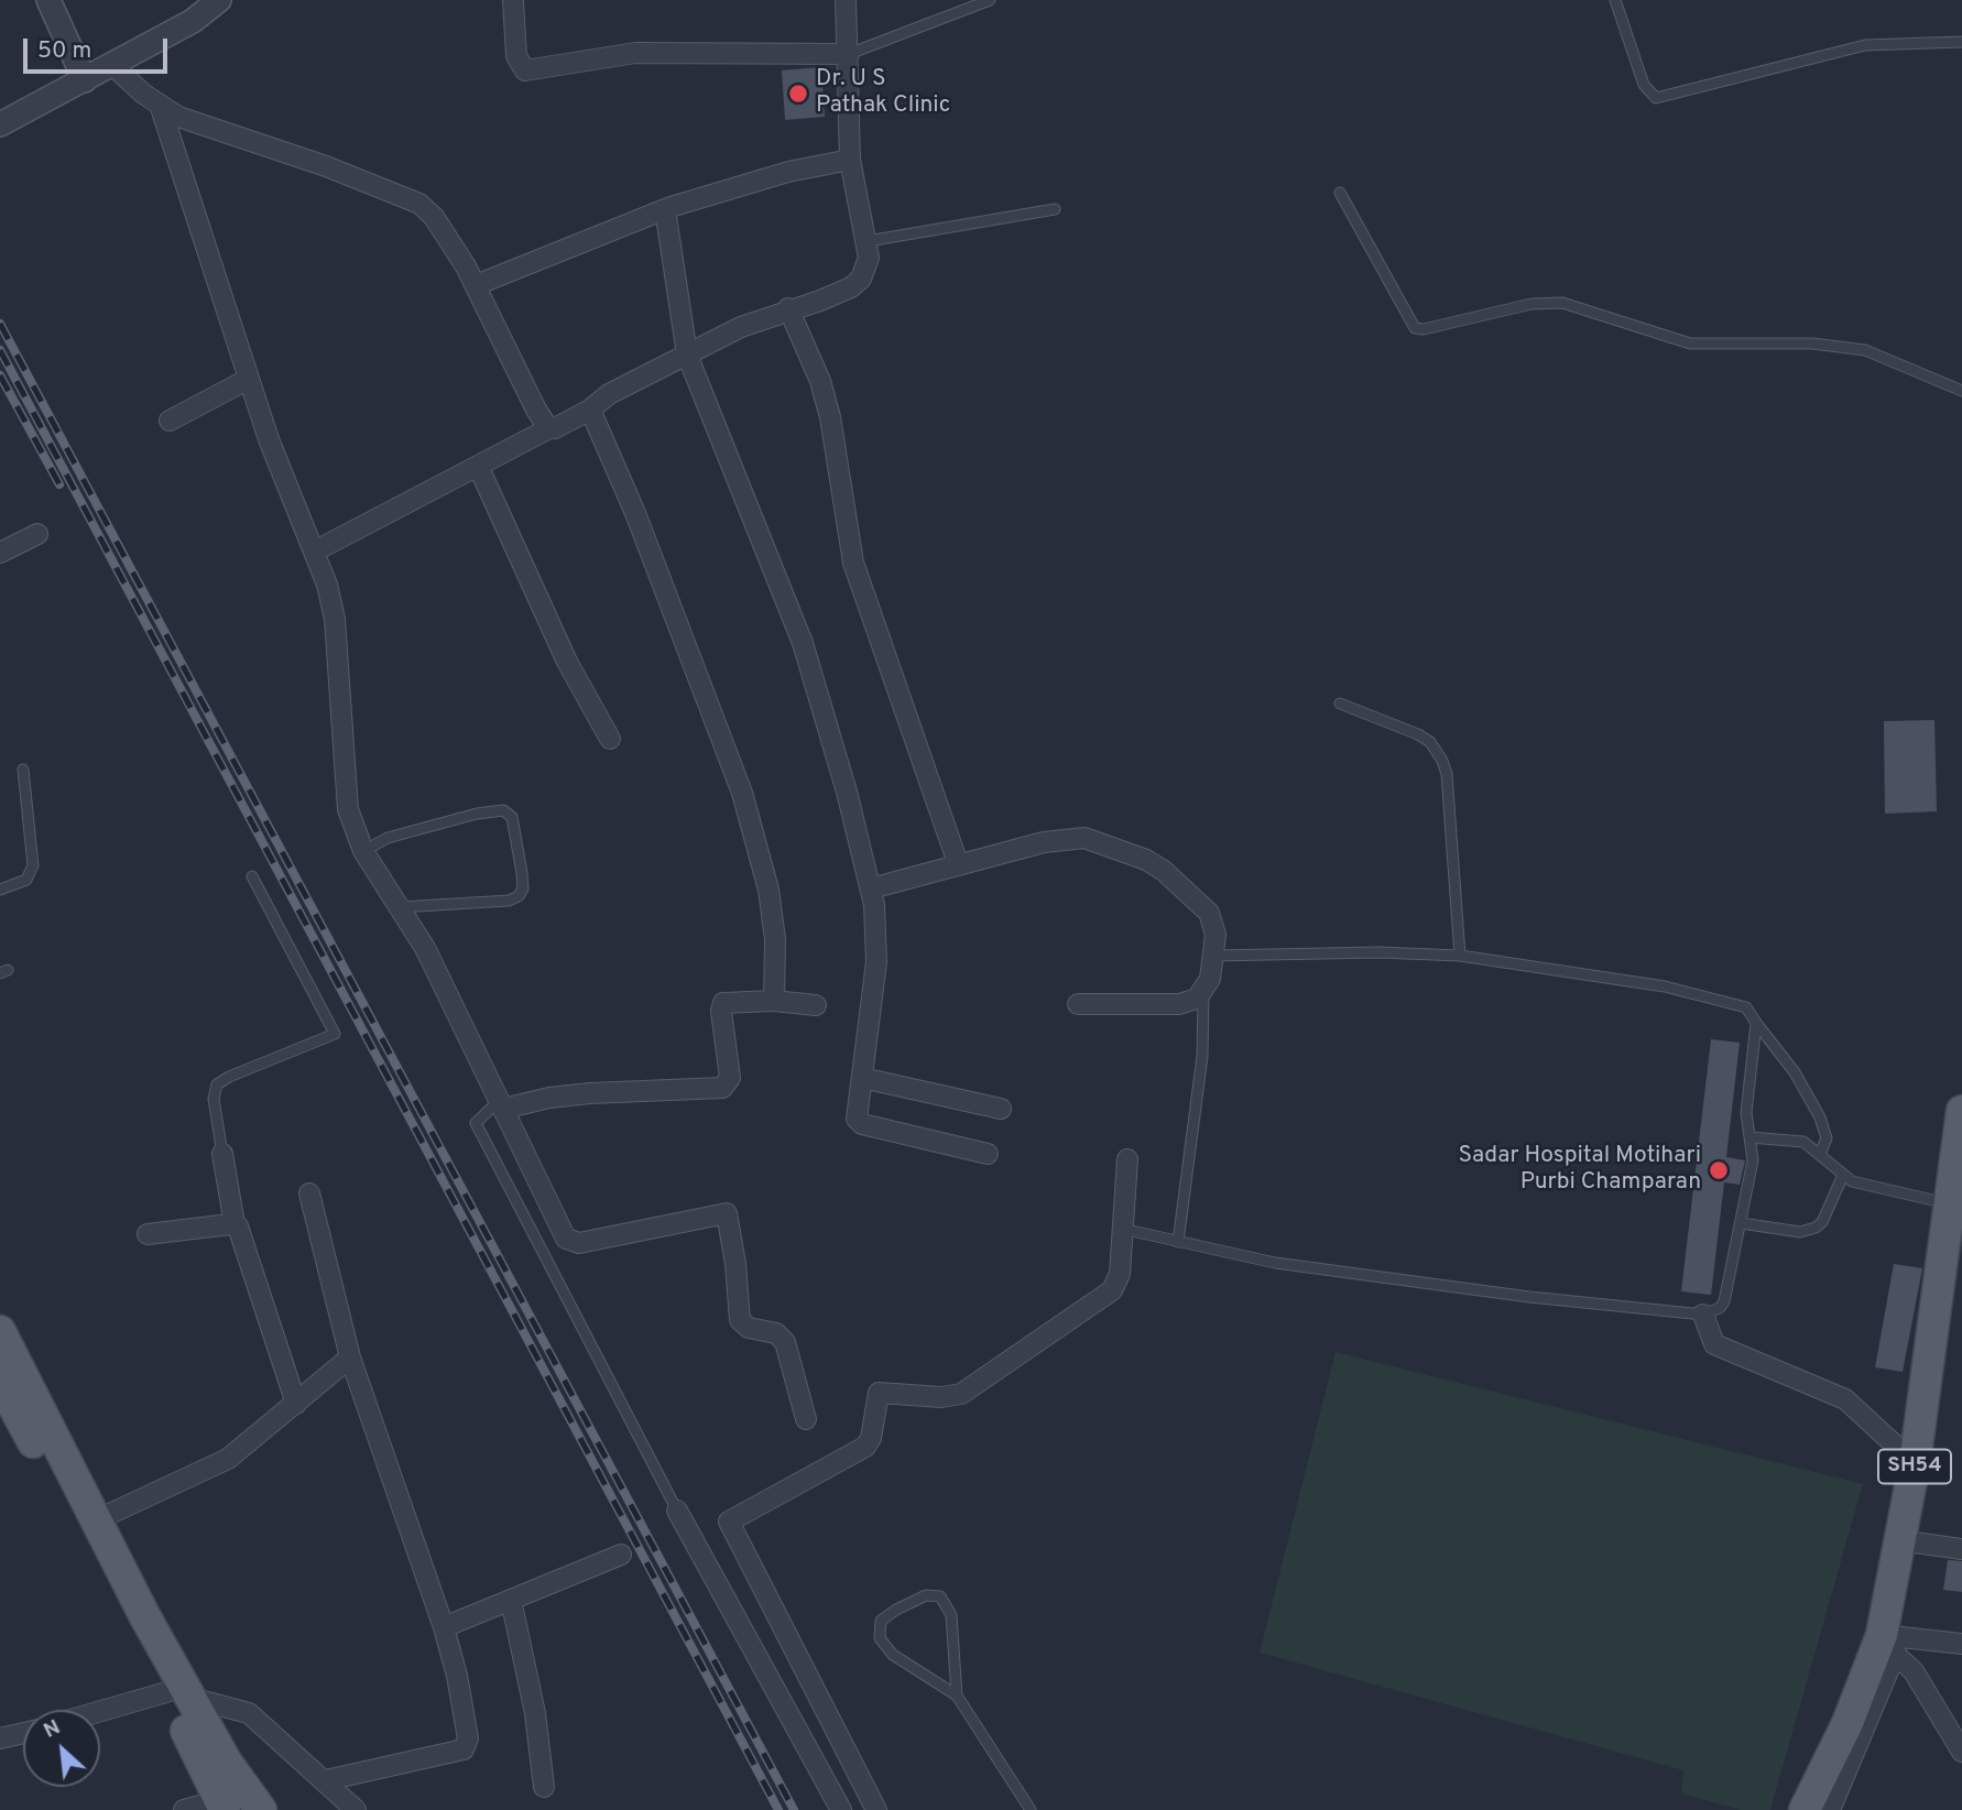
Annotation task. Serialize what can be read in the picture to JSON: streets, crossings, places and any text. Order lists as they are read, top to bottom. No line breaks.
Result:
{"streets":{"main road":["SH54"]},"places":["Dr. U S Pathak Clinic","Sadar Hospital Motihari Purbi Champaran"],"scale_bar":"50 m","north":"top left"}
